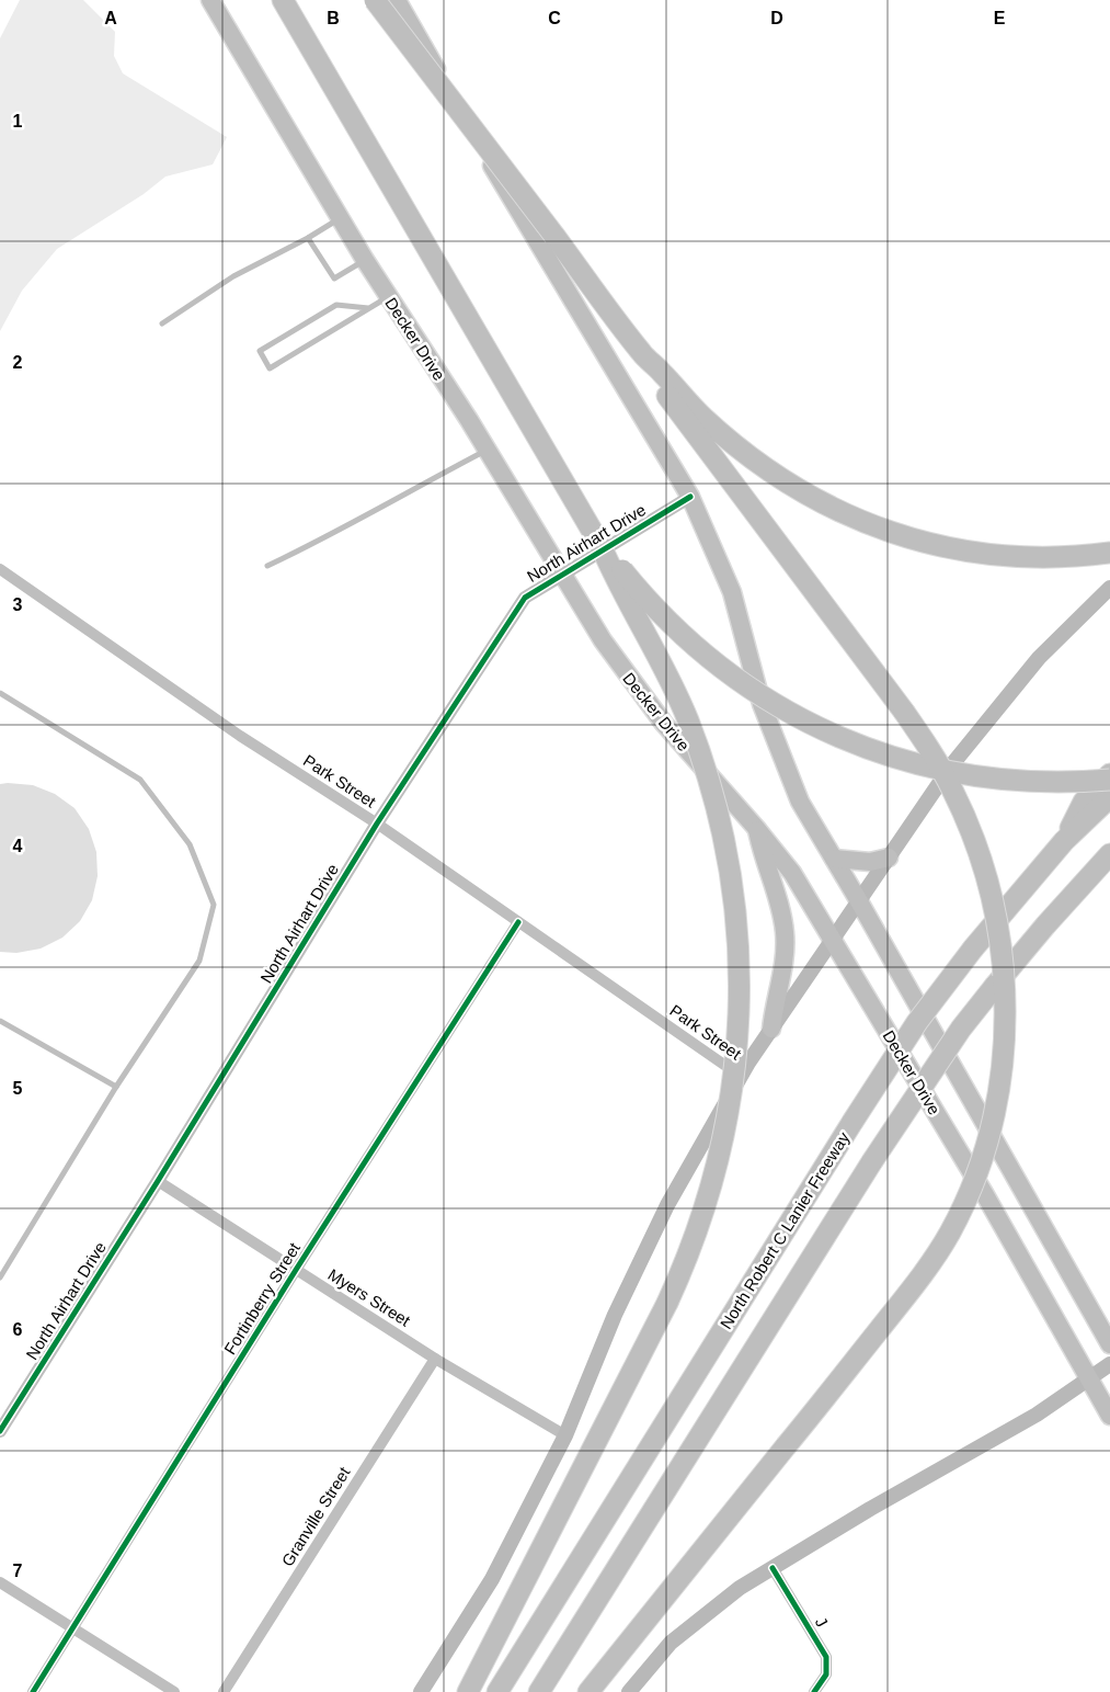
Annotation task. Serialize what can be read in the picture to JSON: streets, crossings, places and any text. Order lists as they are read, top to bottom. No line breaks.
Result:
{"streets":{"highway":["North Robert C Lanier Freeway"],"main road":["Decker Drive"],"street":["North Airhart Drive","Park Street","Myers Street","Fortinberry Street","Granville Street","J"]},"crossings":[["Decker Drive","North Airhart Drive"],["North Airhart Drive","Park Street"],["North Airhart Drive","Myers Street"],["Park Street","Fortinberry Street"],["Myers Street","Fortinberry Street"],["Myers Street","Granville Street"]],"grid":{"columns":["A","B","C","D","E"],"rows":["1","2","3","4","5","6","7"]}}
